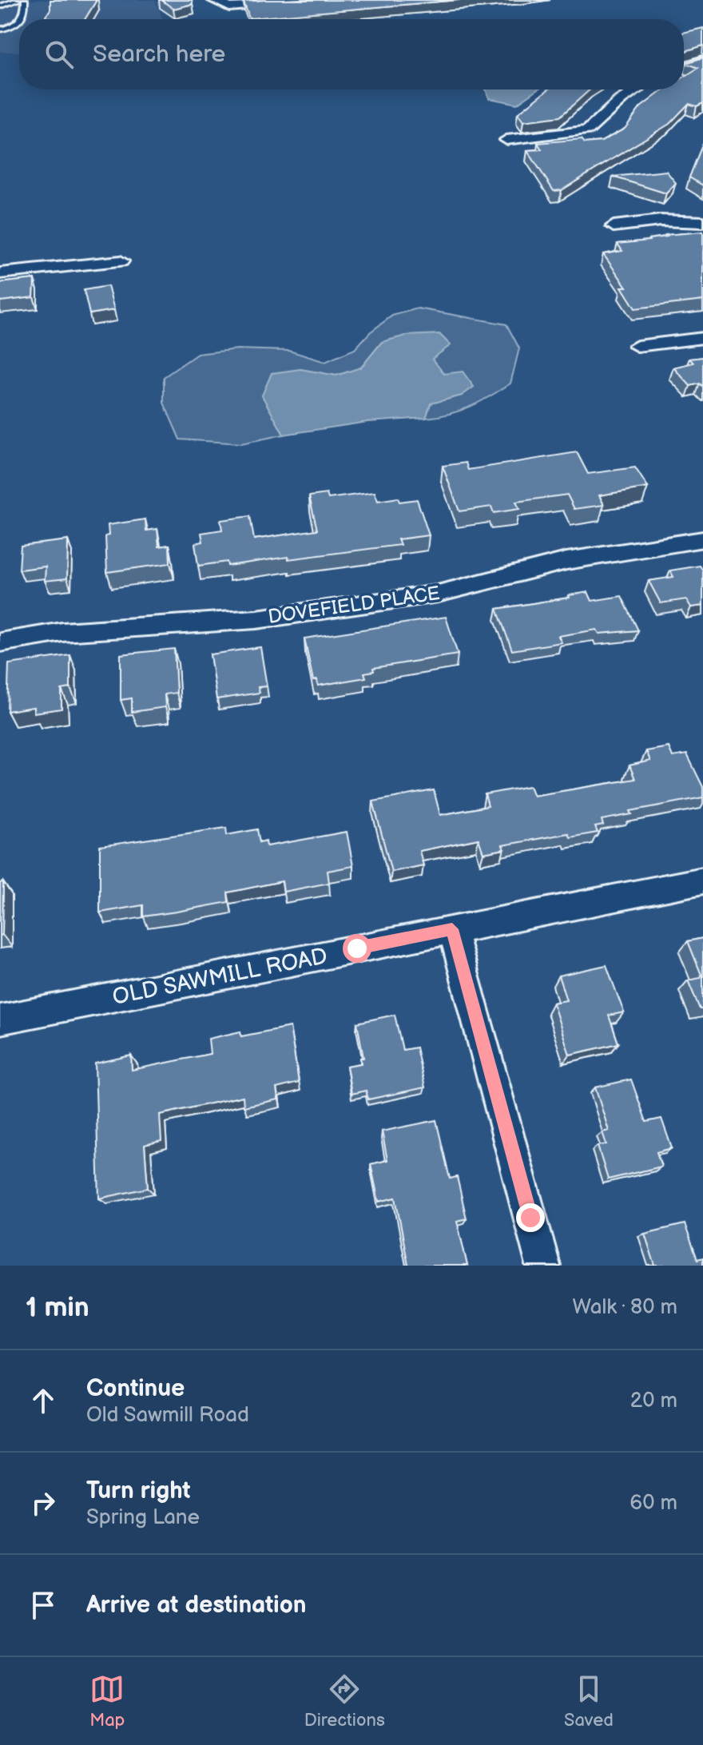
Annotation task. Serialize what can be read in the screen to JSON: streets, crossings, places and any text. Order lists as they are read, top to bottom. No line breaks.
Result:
{"streets":{"street":["DOVEFIELD PLACE","OLD SAWMILL ROAD"]},"page":{"search":"Search here","heading":["1 min","Walk · 80 m"],"list":[["Continue","Old Sawmill Road","20 m"],["Turn right","Spring Lane","60 m"],"Arrive at destination"],"nav":["Map","Directions","Saved"]}}
